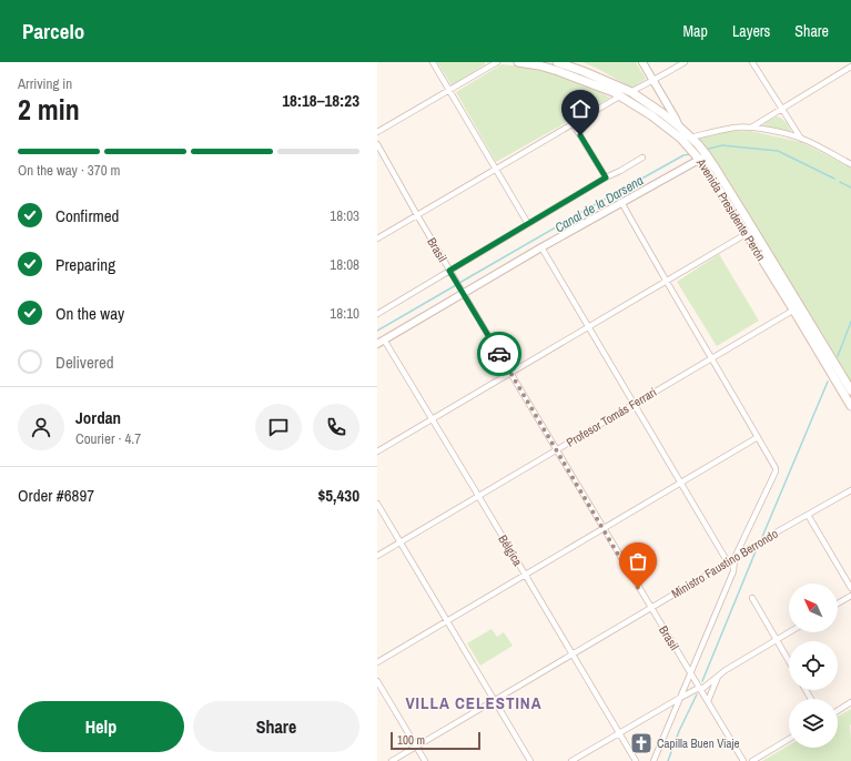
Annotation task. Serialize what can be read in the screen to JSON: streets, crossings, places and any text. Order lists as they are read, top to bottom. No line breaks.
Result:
{"streets":{"main road":["Avenida Presidente Perón"],"street":["Brasil","Profesor Tomás Ferrari","Bélgica","Ministro Faustino Berrondo"]},"crossings":[["Avenida Presidente Perón","Profesor Tomás Ferrari"],["Brasil","Profesor Tomás Ferrari"],["Brasil","Ministro Faustino Berrondo"],["Profesor Tomás Ferrari","Bélgica"],["Bélgica","Ministro Faustino Berrondo"]],"districts":["VILLA CELESTINA"],"water":["Canal de la Darsena"],"places":{"church":["Capilla Buen Viaje"]},"scale_bar":"100 m","north":"top left","page":{"header":"Parcelo","nav":["Map","Layers","Share"],"heading":["2 min","Arriving in","18:18–18:23"],"panel":["Jordan","Courier · 4.7","Order #6897","$5,430"],"bar":"On the way · 370 m","list":[["Confirmed","18:03"],["Preparing","18:08"],["On the way","18:10"],"Delivered"],"buttons":["Help","Share"],"scale":"100 m"}}
